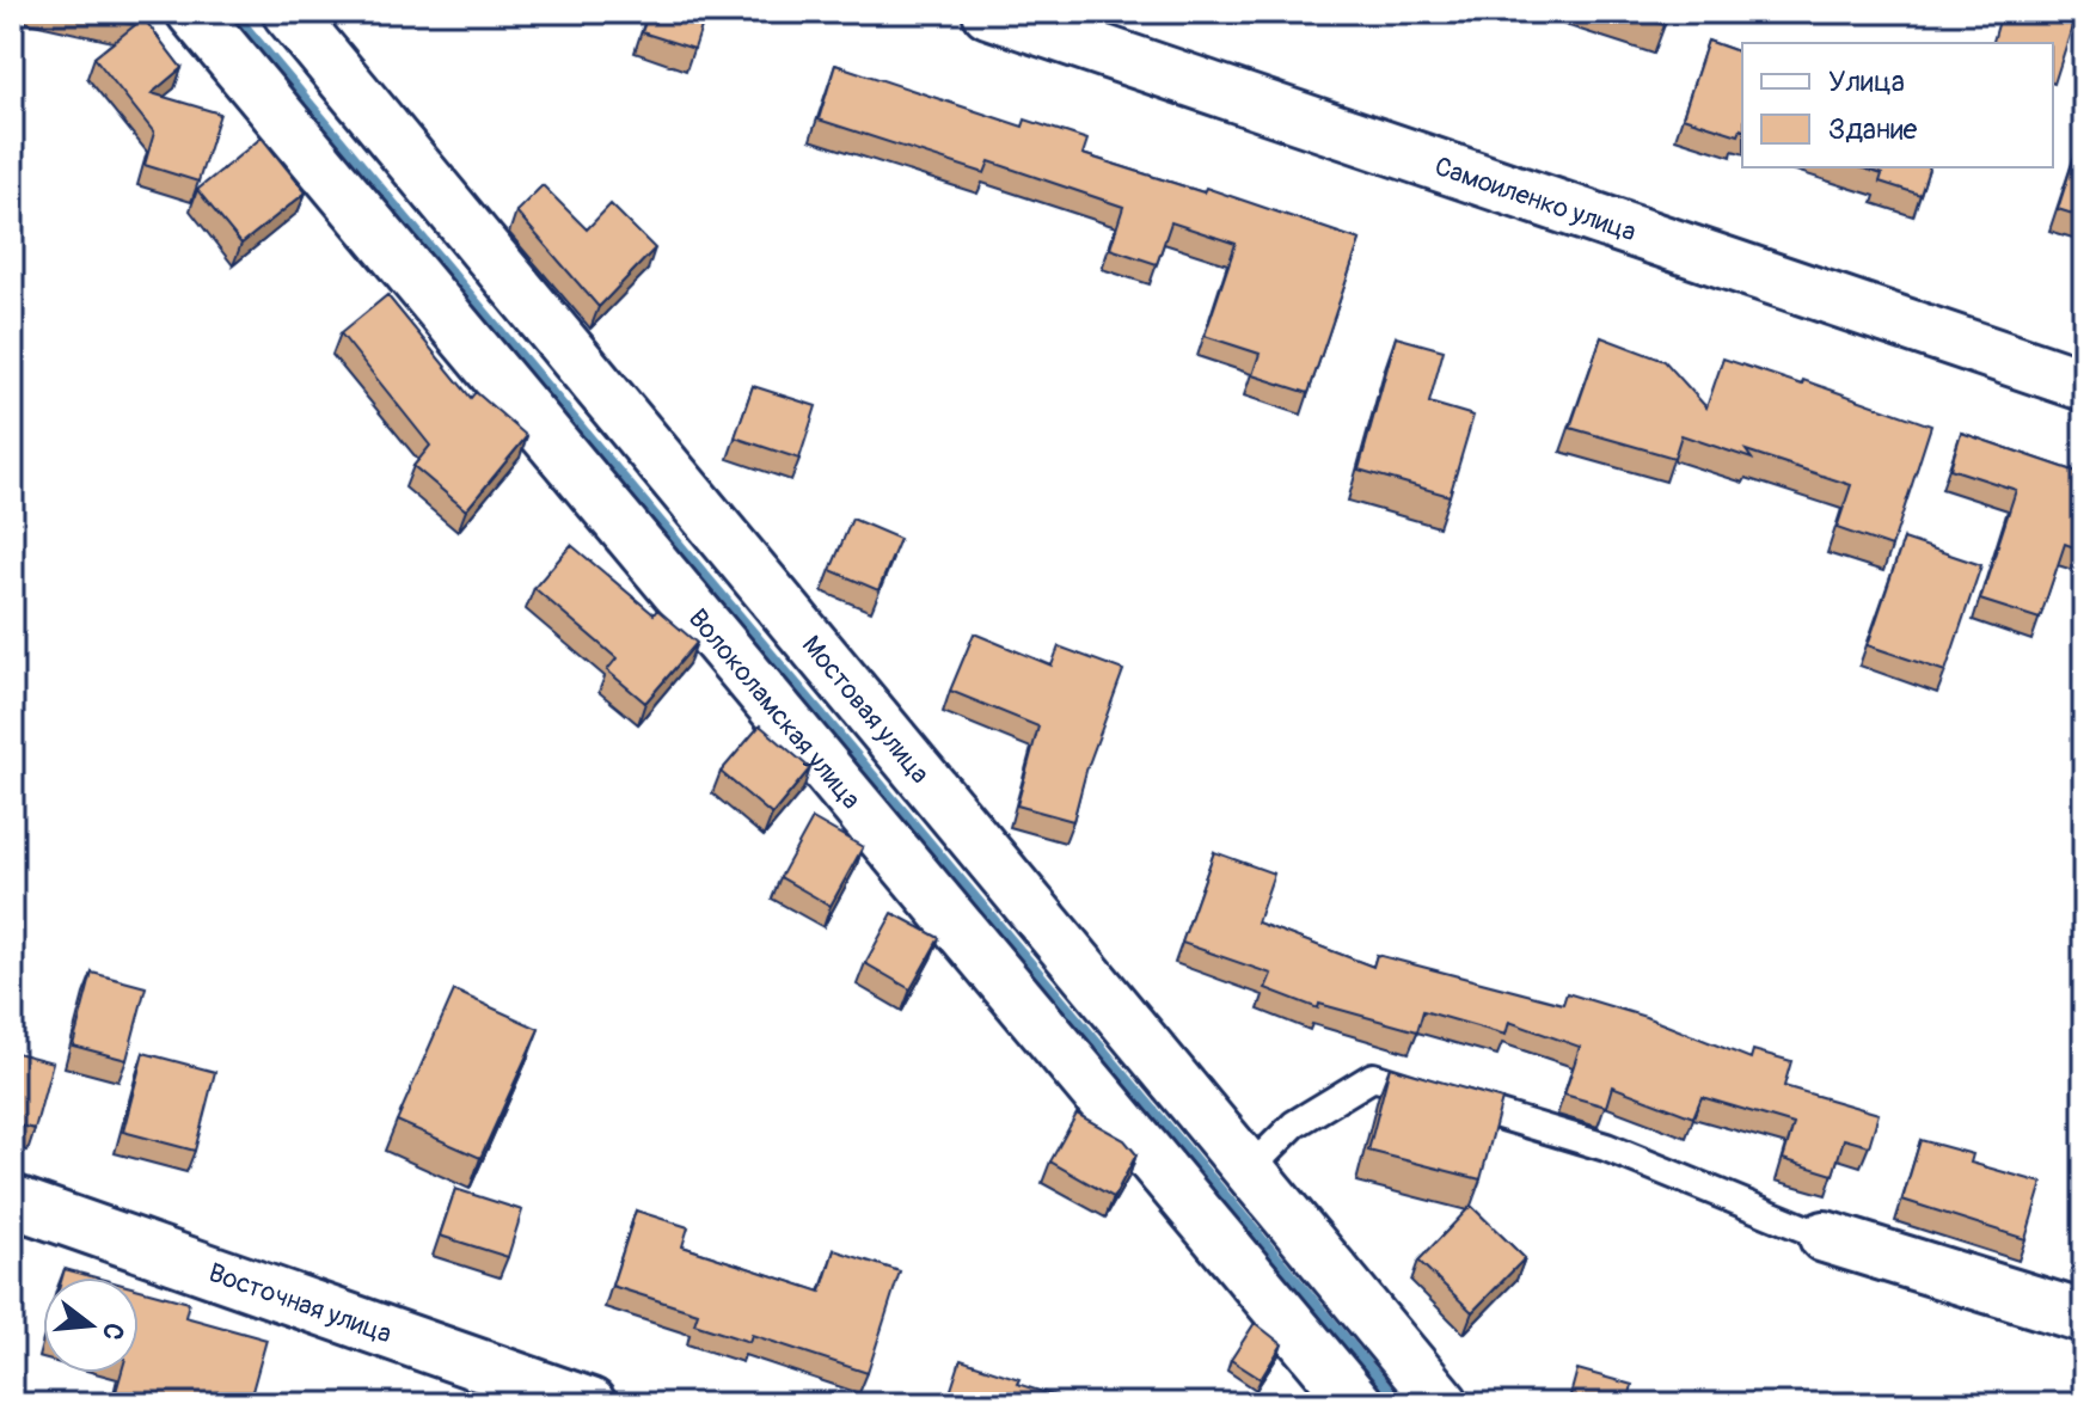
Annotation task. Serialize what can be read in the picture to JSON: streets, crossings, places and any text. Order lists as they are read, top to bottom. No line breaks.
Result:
{"streets":{"street":["Самоиленко улица","Мостовая улица","Волоколамская улица","Восточная улица"]},"legend":["Улица","Здание"],"north":"right"}
